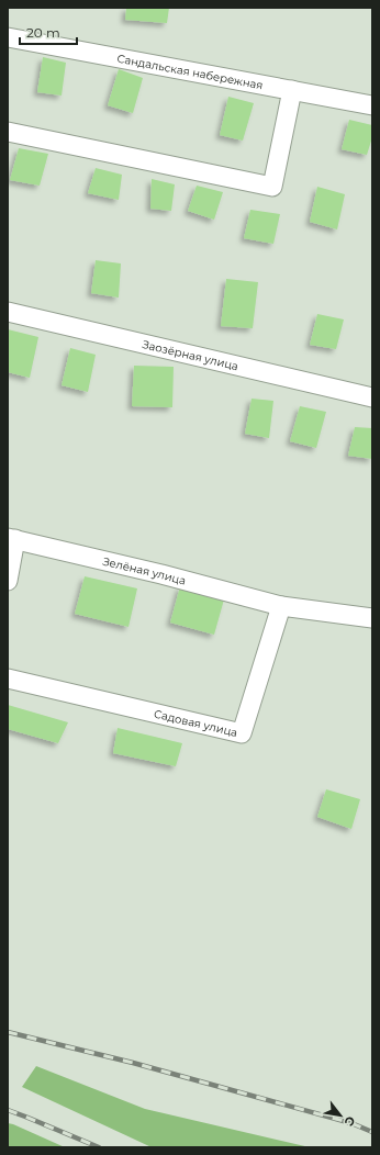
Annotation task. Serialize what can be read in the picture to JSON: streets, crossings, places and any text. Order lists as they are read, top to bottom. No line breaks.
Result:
{"streets":{"street":["Сандальская набережная","Заозёрная улица","Зелёная улица","Садовая улица"]},"crossings":[["Зелёная улица","Садовая улица"]],"scale_bar":"20 m","north":"bottom right"}
